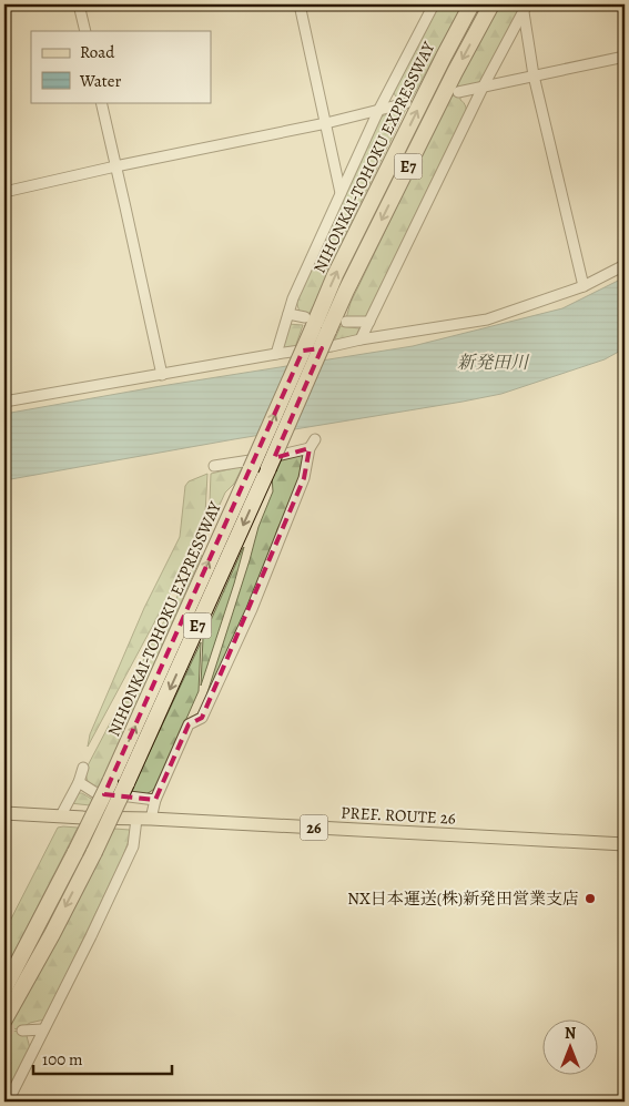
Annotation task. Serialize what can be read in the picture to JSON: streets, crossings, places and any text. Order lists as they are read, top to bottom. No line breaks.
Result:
{"streets":{"highway":["NIHONKAI-TOHOKU EXPRESSWAY","E7"],"main road":["PREF. ROUTE 26","26"]},"water":["新発田川"],"places":["NX日本運送(株)新発田営業支店"],"legend":["Road","Water"],"scale_bar":"100 m","north":"top"}
